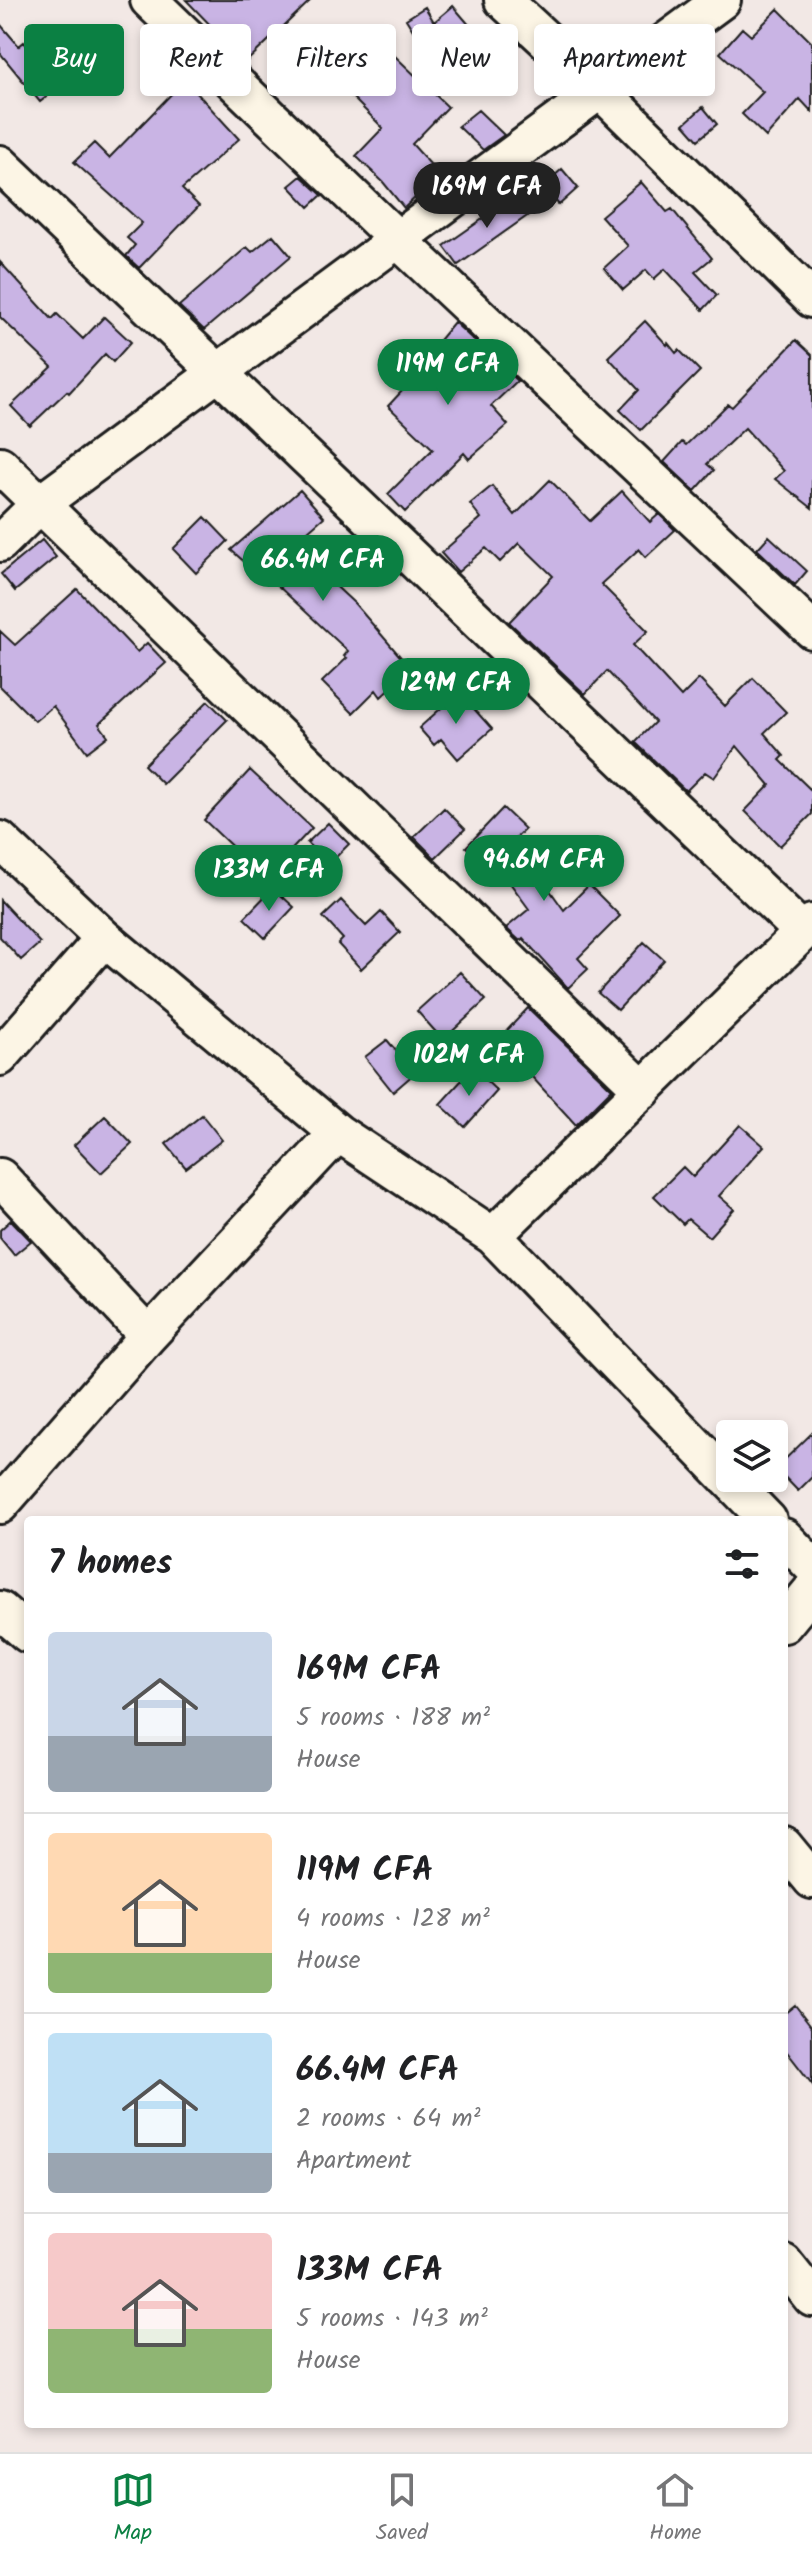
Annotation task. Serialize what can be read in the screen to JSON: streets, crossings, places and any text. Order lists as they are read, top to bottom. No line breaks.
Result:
{"page":{"chip":["Buy","Rent","Filters","New","Apartment"],"price":["169M CFA","119M CFA","66.4M CFA","129M CFA","94.6M CFA","133M CFA","102M CFA"],"heading":"7 homes","list":[{"name":"169M CFA","note":"5 rooms · 188 m² · House"},{"name":"119M CFA","note":"4 rooms · 128 m² · House"},{"name":"66.4M CFA","note":"2 rooms · 64 m² · Apartment"},{"name":"133M CFA","note":"5 rooms · 143 m² · House"}],"tabs":["Map","Saved","Home"]}}
